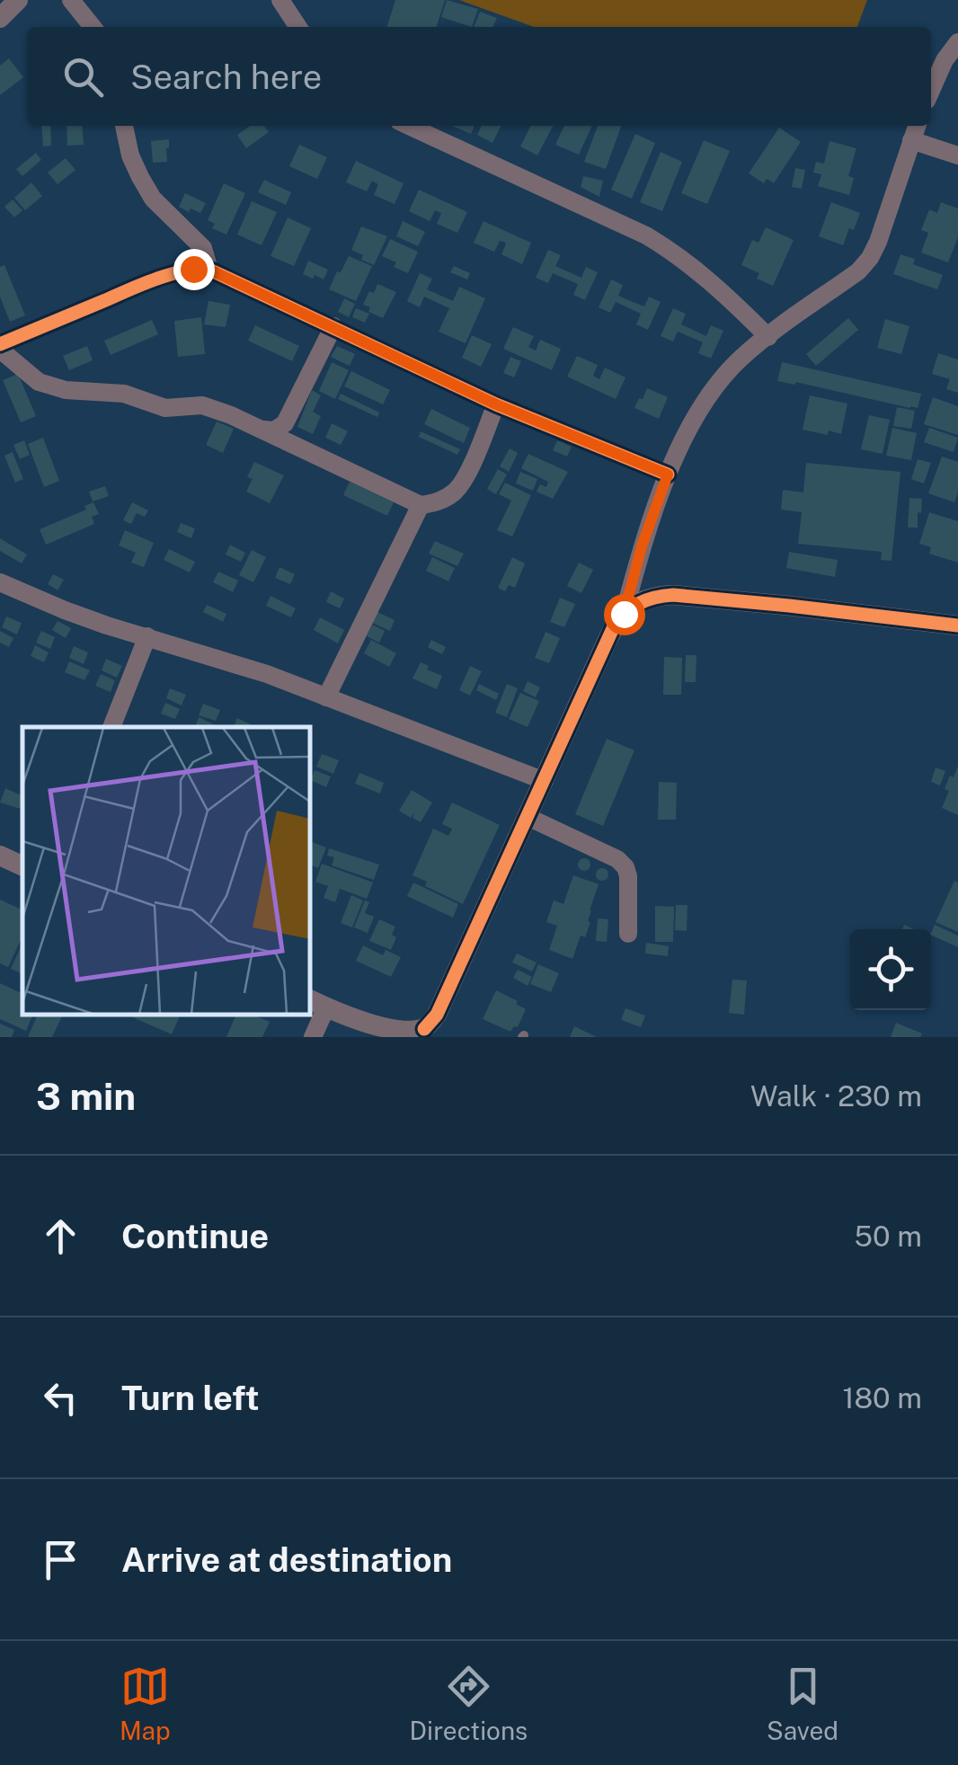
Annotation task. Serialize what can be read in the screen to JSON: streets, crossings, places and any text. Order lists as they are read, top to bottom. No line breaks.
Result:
{"page":{"search":"Search here","heading":["3 min","Walk · 230 m"],"list":[["Continue","50 m"],["Turn left","180 m"],"Arrive at destination"],"nav":["Map","Directions","Saved"]}}
